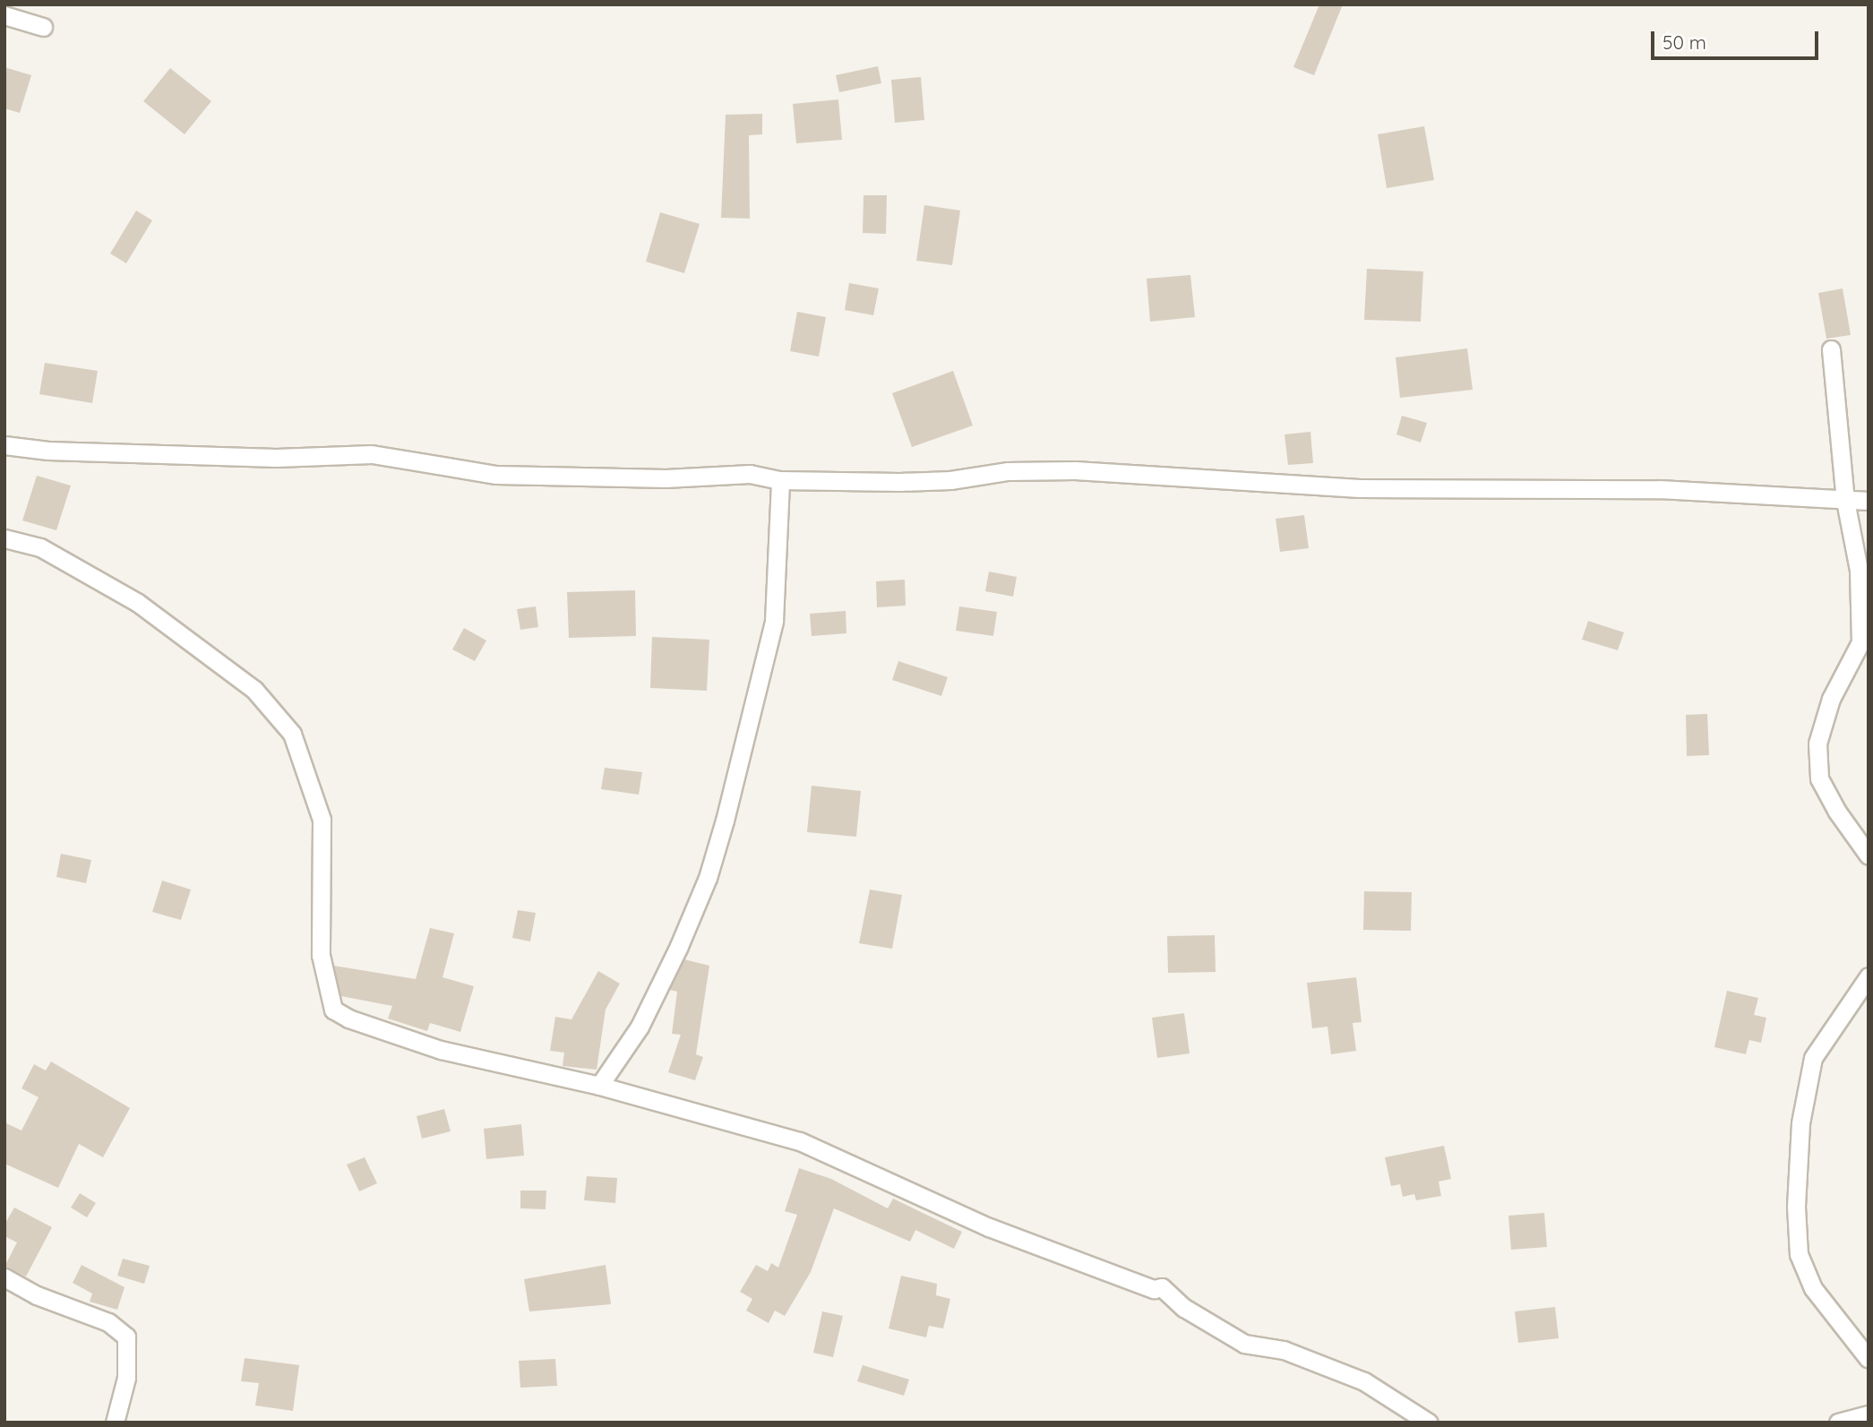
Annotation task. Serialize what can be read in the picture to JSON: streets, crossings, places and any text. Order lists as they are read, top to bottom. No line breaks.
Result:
{"scale_bar":"50 m"}
